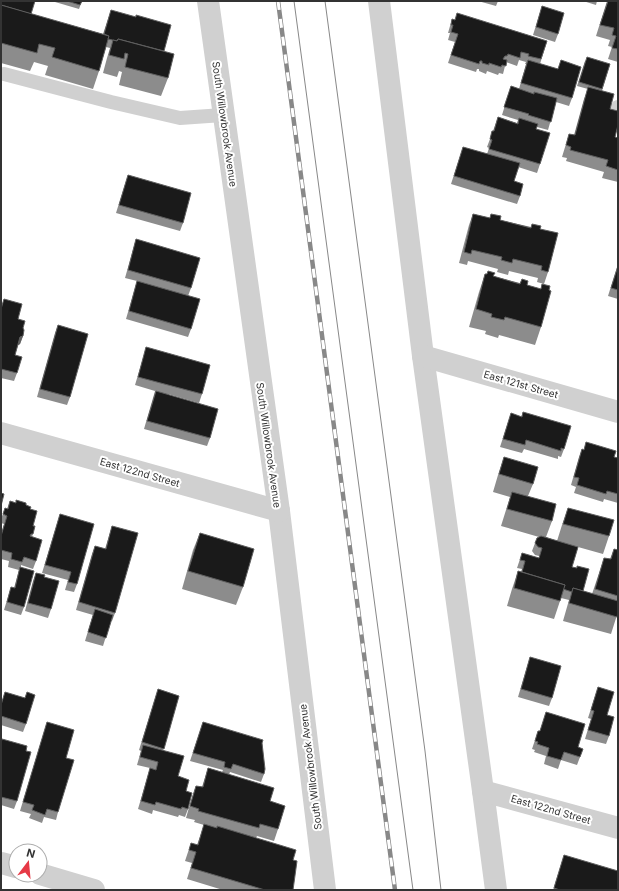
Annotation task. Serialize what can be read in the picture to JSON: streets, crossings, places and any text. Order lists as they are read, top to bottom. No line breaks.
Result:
{"streets":{"street":["South Willowbrook Avenue","East 121st Street","East 122nd Street"]},"crossings":[["South Willowbrook Avenue","East 122nd Street"]],"north":"top"}
